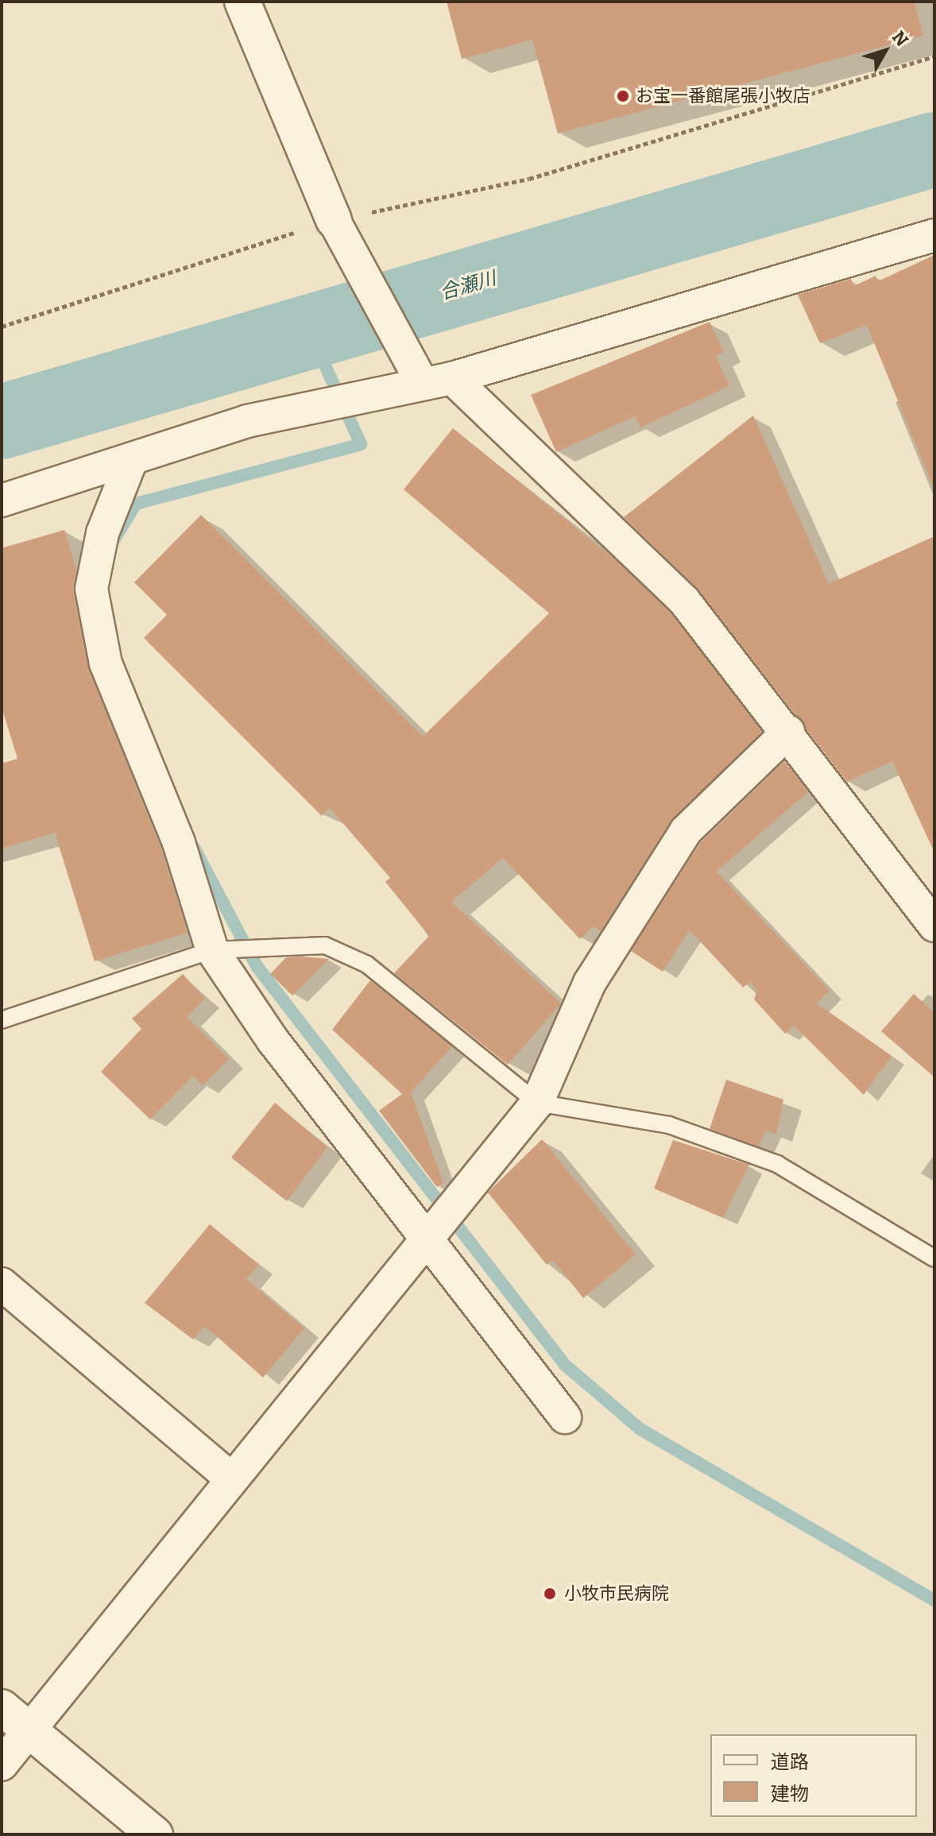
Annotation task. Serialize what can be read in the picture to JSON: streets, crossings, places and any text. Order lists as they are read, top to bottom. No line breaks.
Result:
{"water":["合瀬川"],"places":["お宝一番館尾張小牧店","小牧市民病院"],"legend":["道路","建物"],"north":"top right"}
